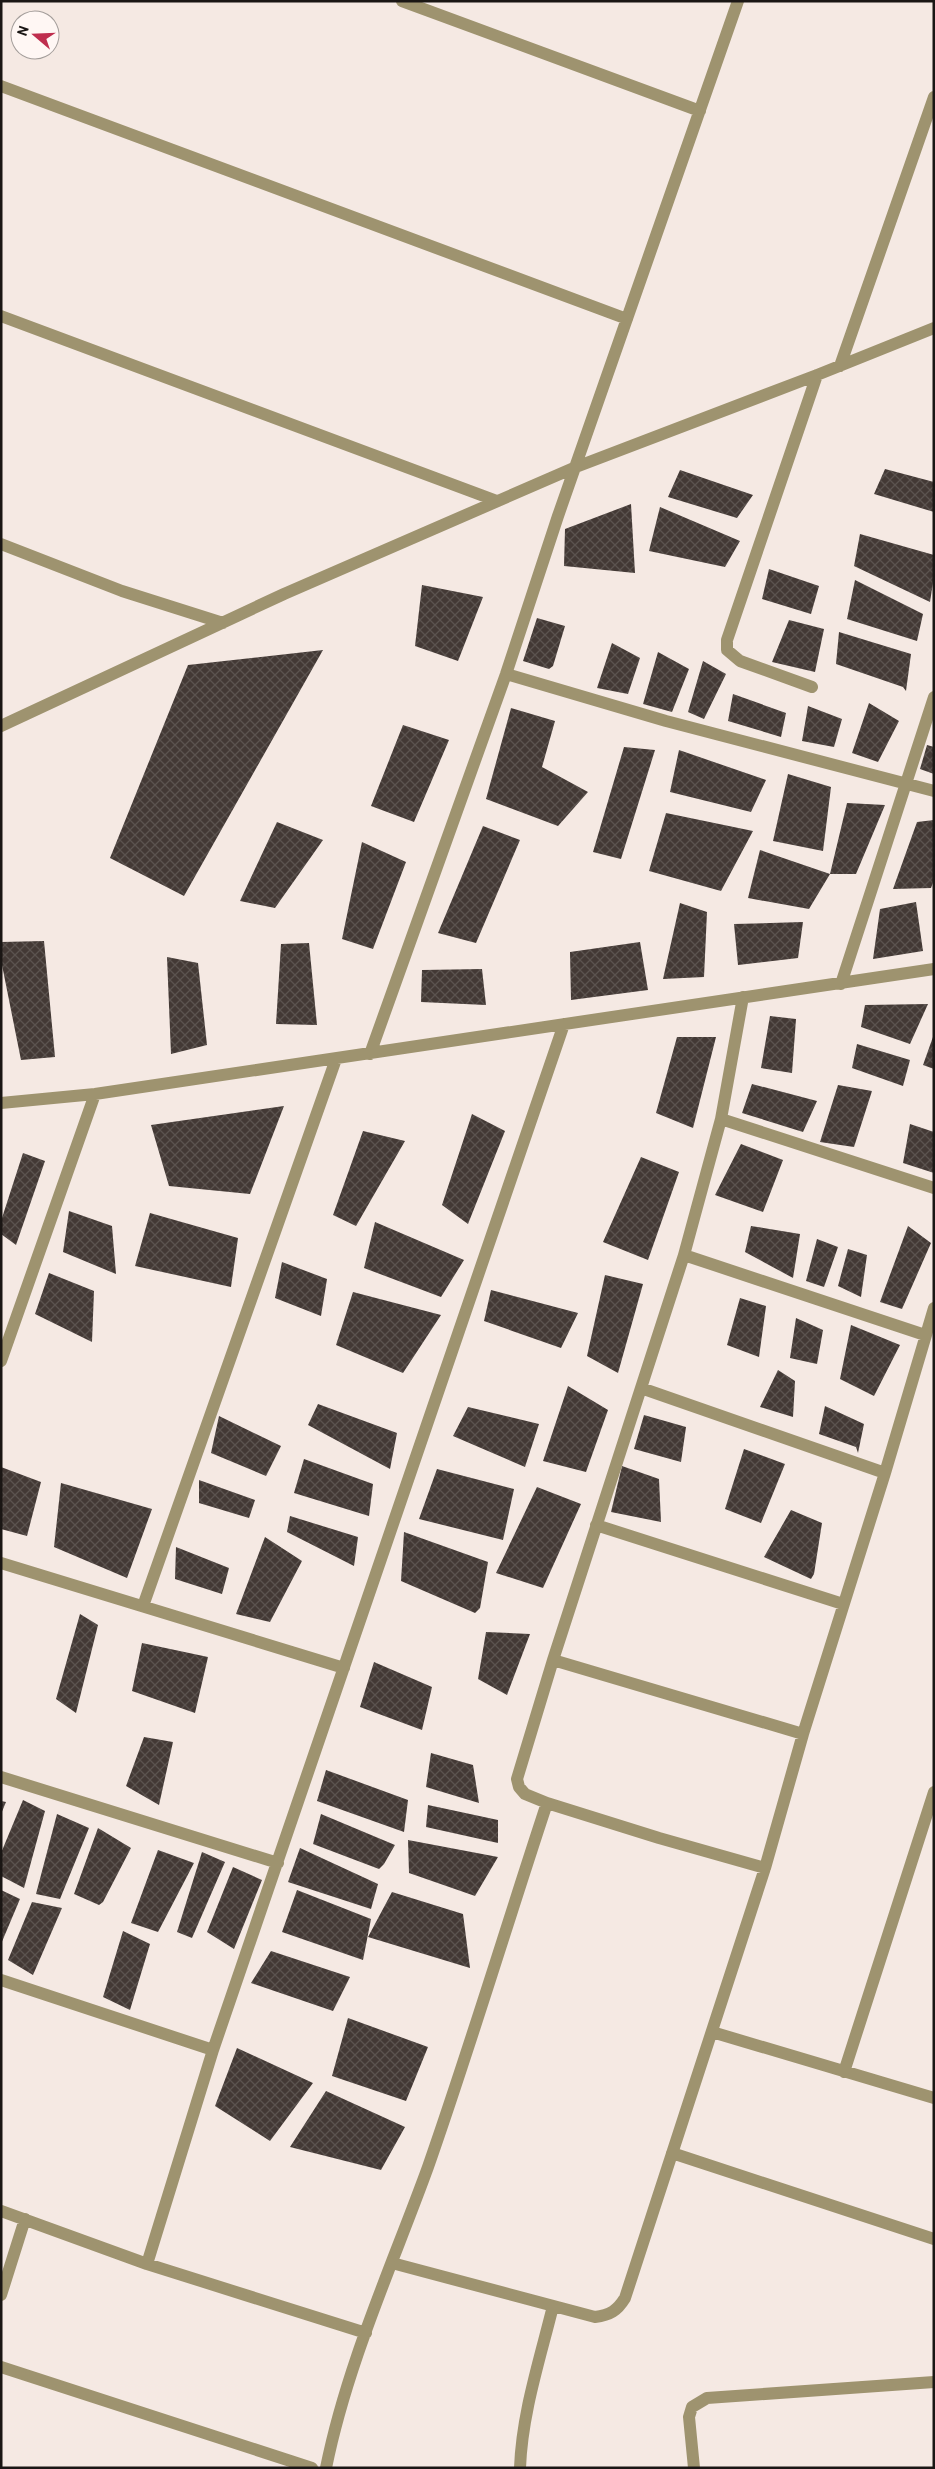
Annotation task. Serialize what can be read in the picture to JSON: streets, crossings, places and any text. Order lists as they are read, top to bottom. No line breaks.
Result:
{"north":"left"}
